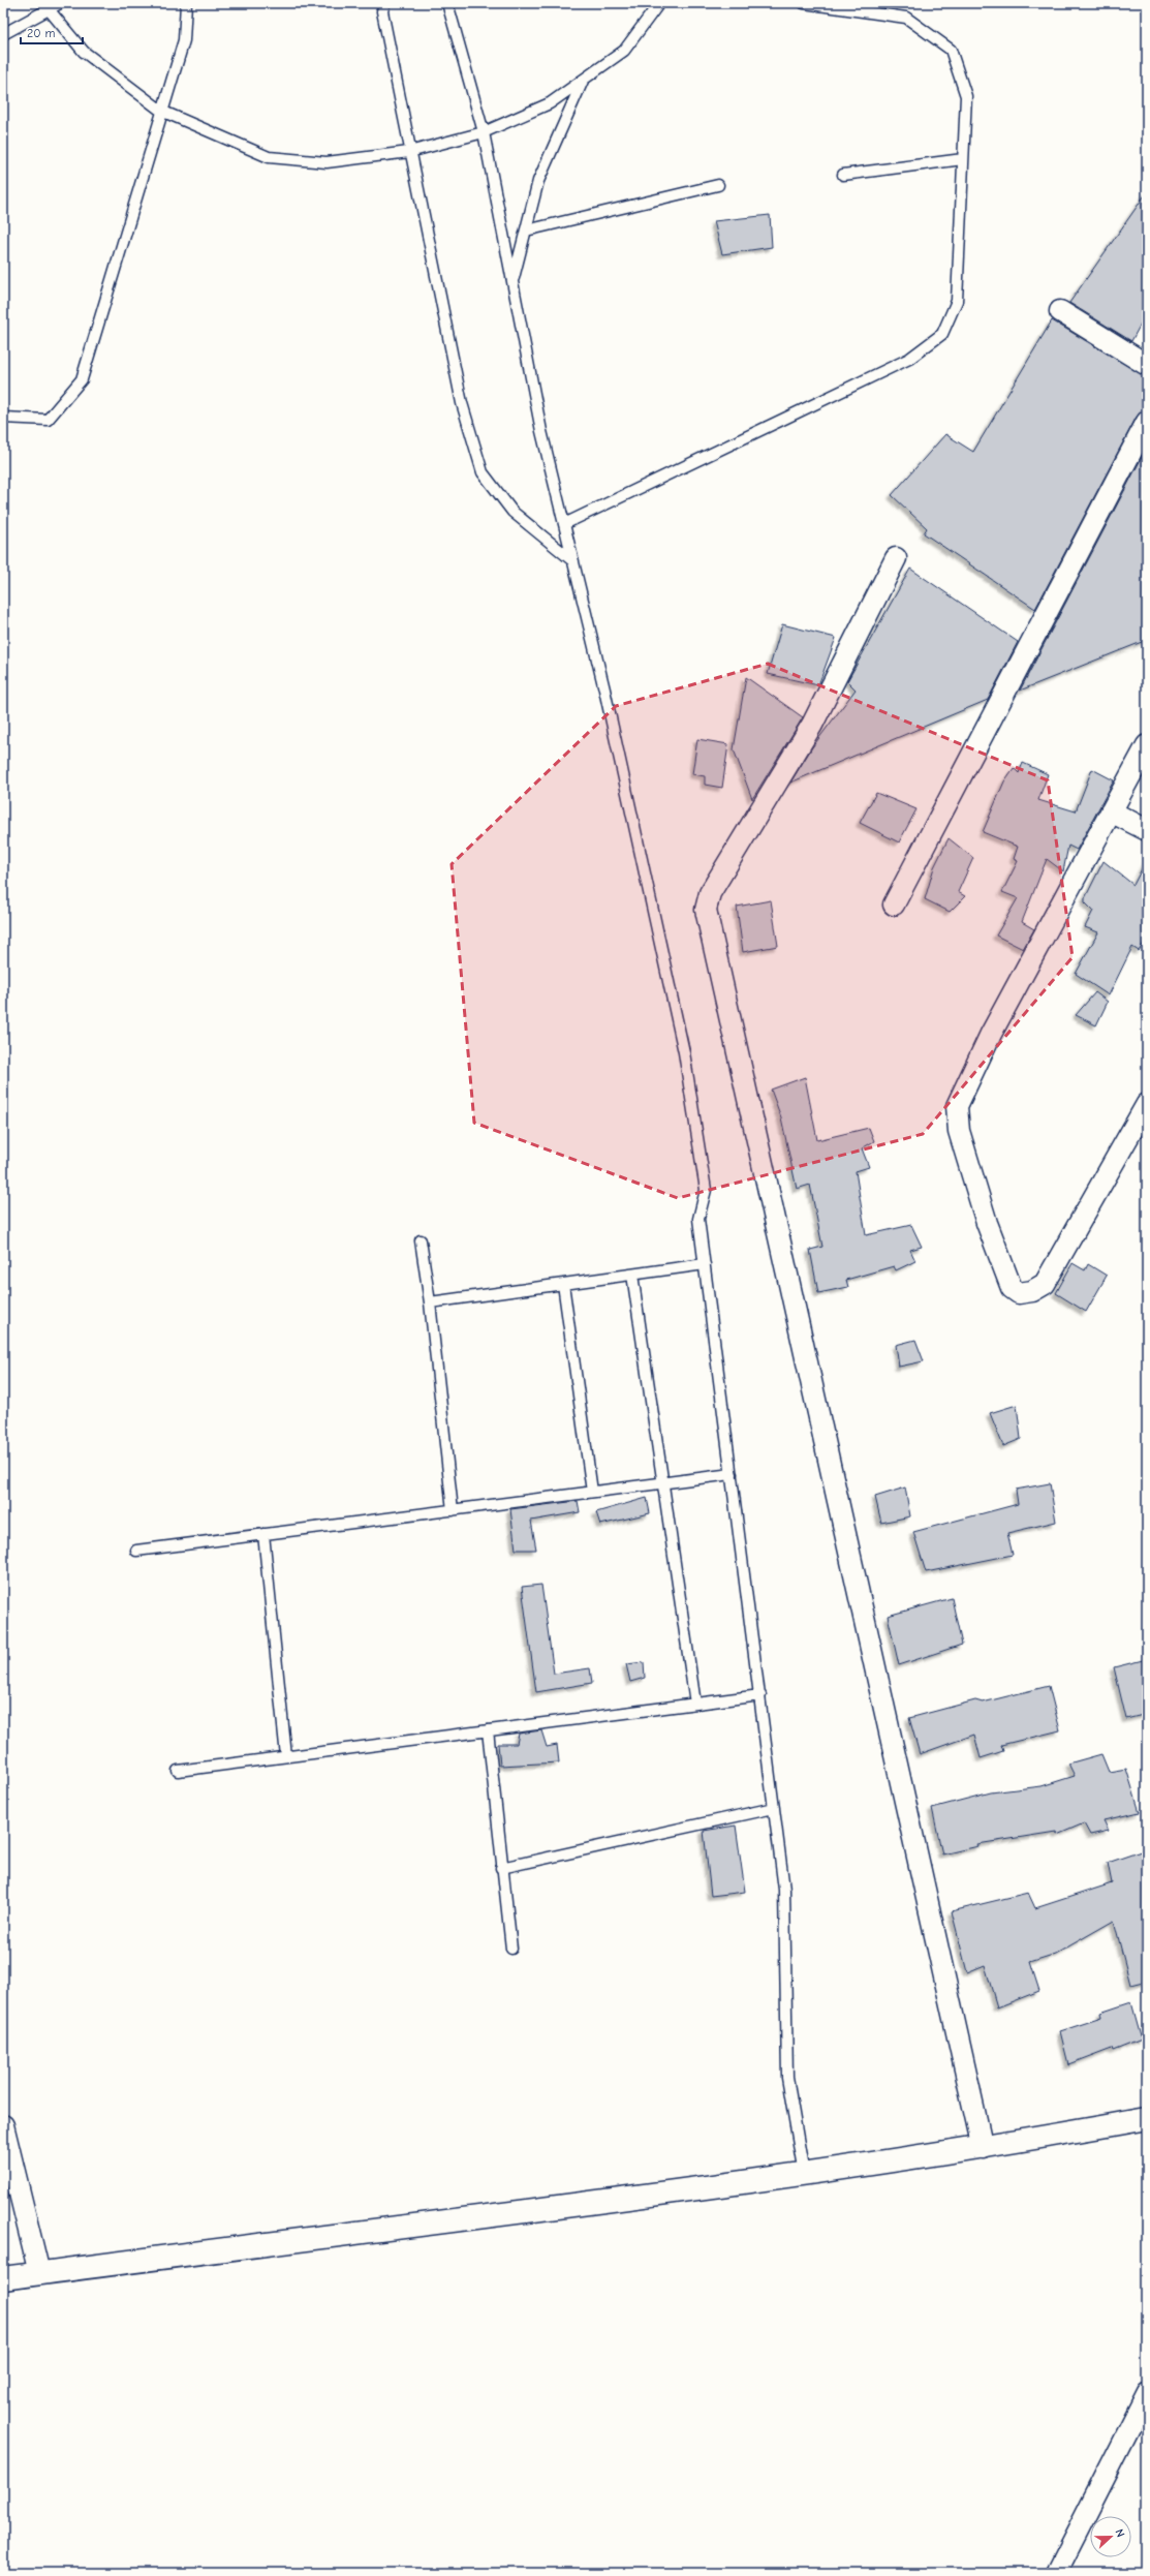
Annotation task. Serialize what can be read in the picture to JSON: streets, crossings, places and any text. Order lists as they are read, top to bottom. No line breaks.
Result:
{"scale_bar":"20 m","north":"right"}
